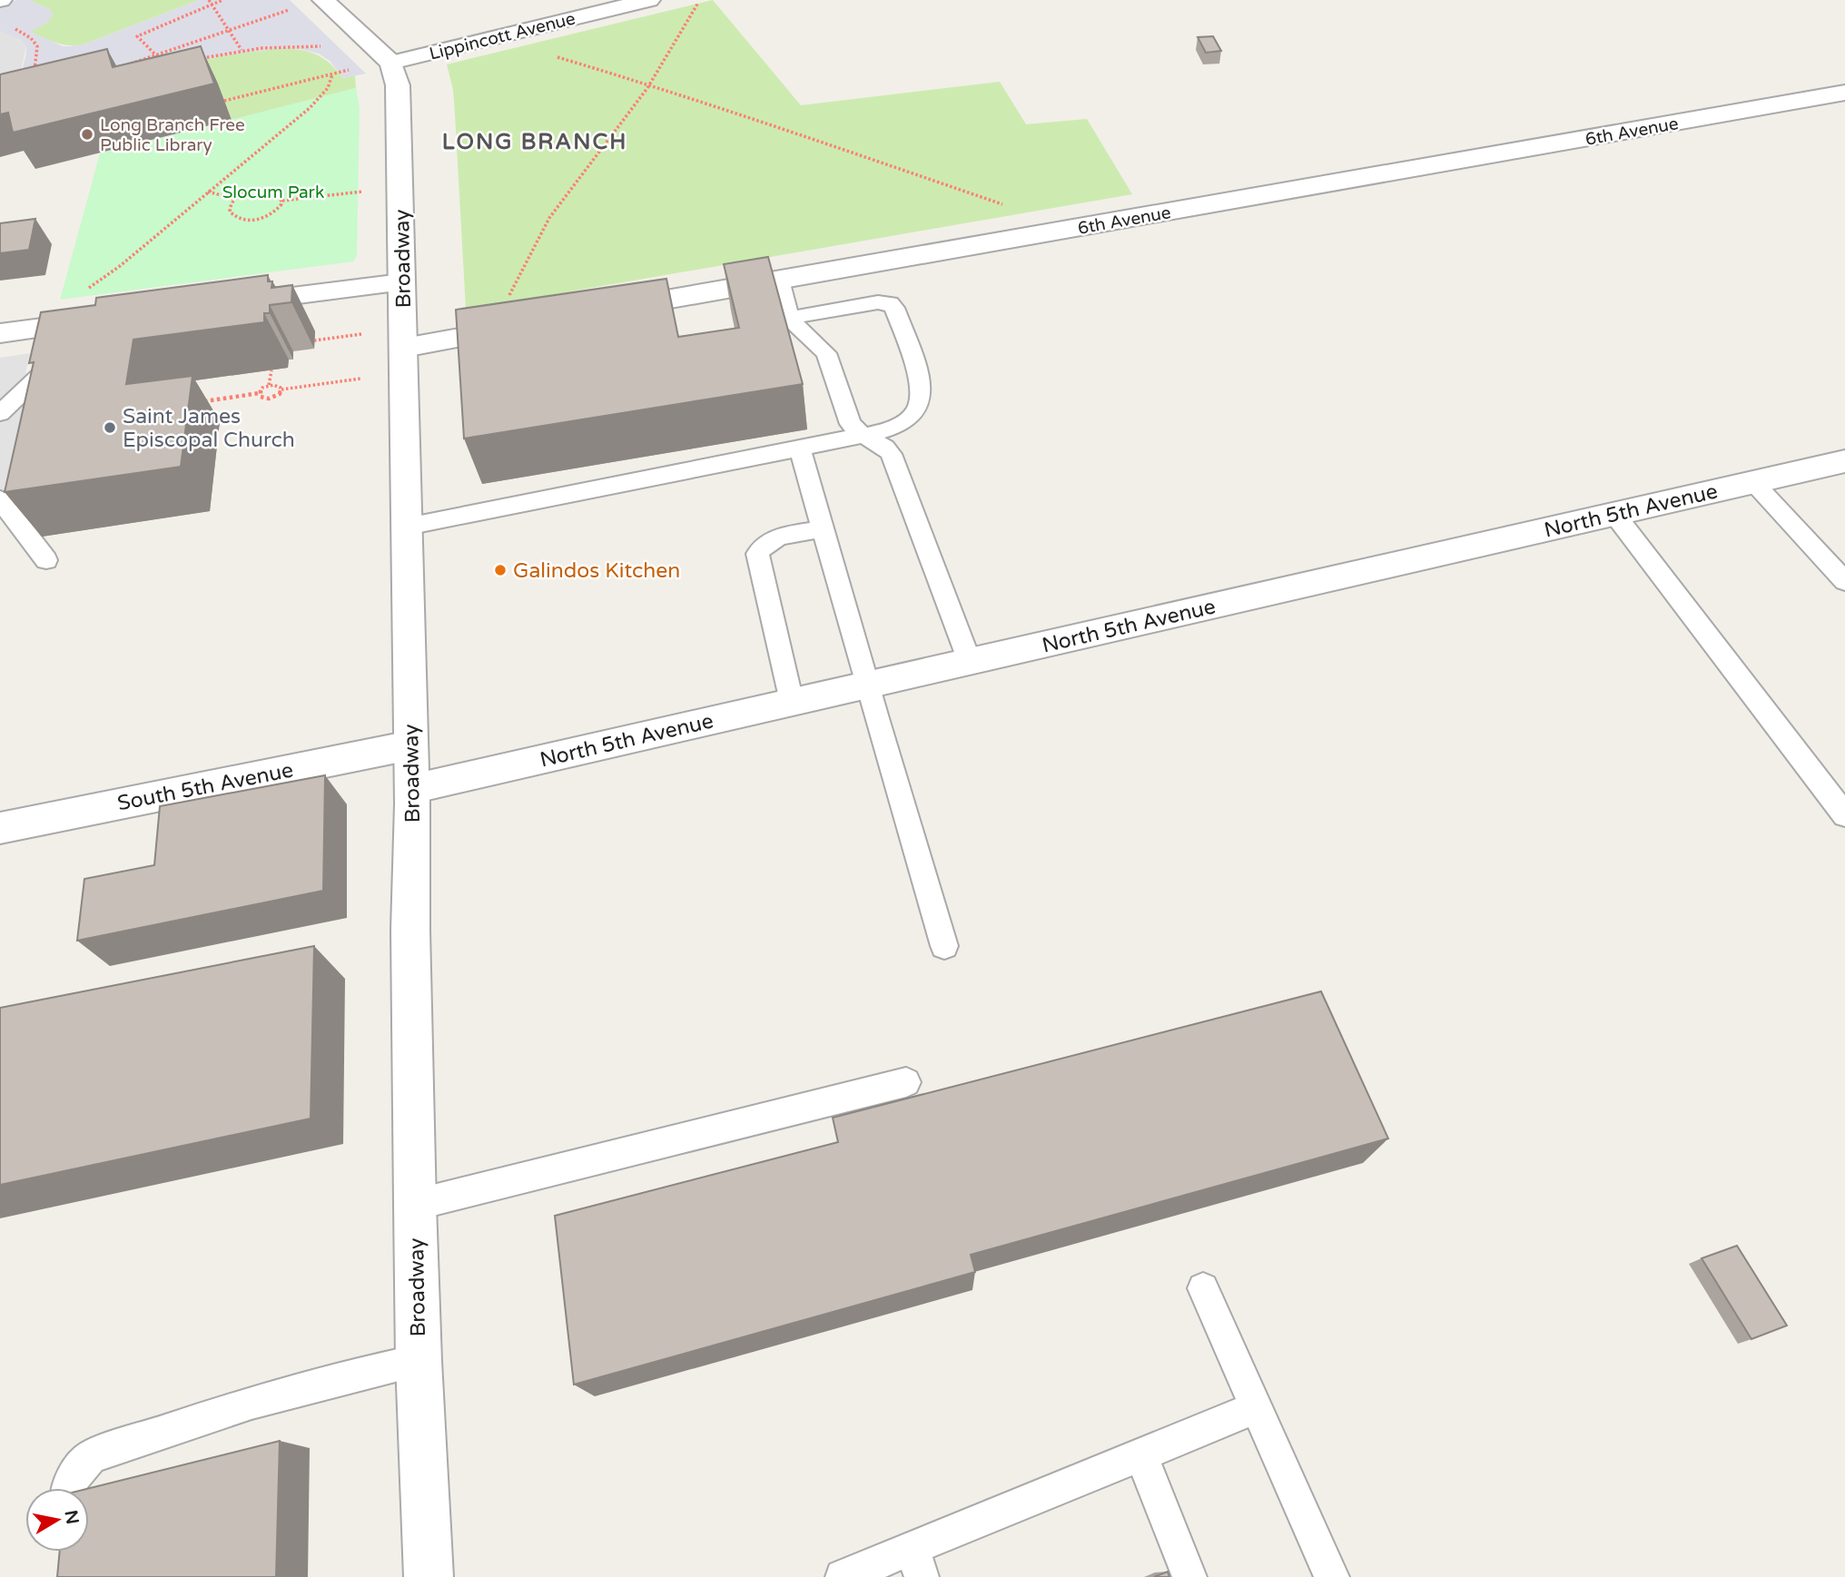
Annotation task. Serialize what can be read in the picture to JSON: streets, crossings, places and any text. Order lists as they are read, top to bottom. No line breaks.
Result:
{"streets":{"street":["Lippincott Avenue","6th Avenue","Broadway","North 5th Avenue","South 5th Avenue"]},"crossings":[["Lippincott Avenue","Broadway"],["Broadway","North 5th Avenue"],["Broadway","South 5th Avenue"]],"districts":["LONG BRANCH"],"parks":["Slocum Park"],"places":["Long Branch Free Public Library","Saint James Episcopal Church","Galindos Kitchen"],"north":"right"}
